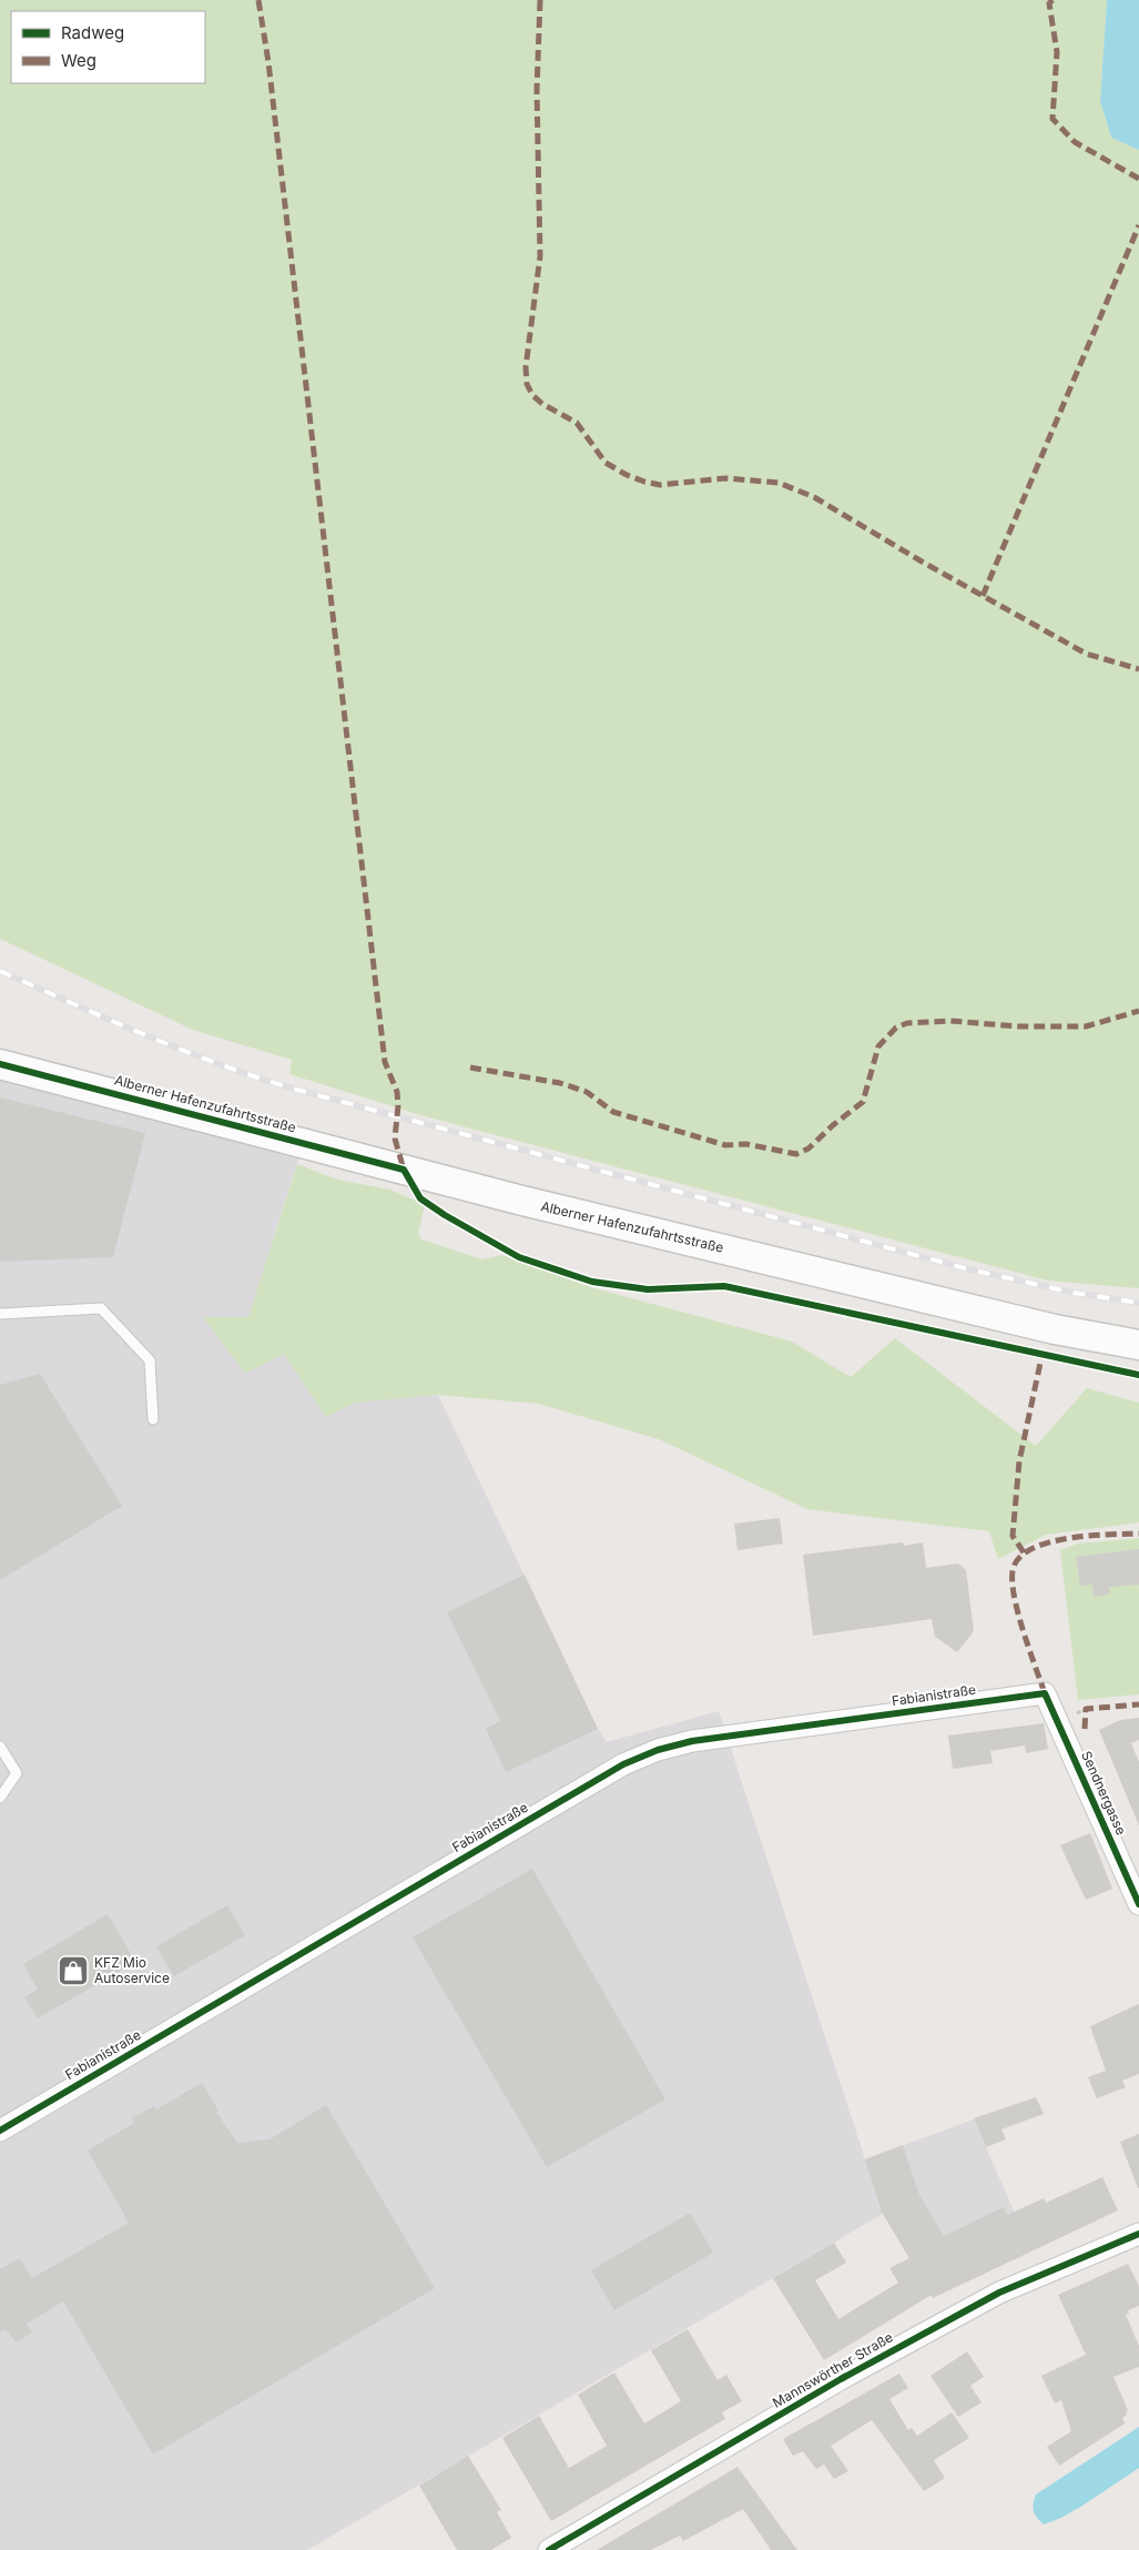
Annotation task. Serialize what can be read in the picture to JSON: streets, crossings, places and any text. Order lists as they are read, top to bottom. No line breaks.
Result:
{"streets":{"main road":["Alberner Hafenzufahrtsstraße"],"street":["Fabianistraße","Sendnergasse","Mannswörther Straße"]},"crossings":[["Fabianistraße","Sendnergasse"]],"places":{"shop":["KFZ Mio Autoservice"]},"legend":["Radweg","Weg"]}
